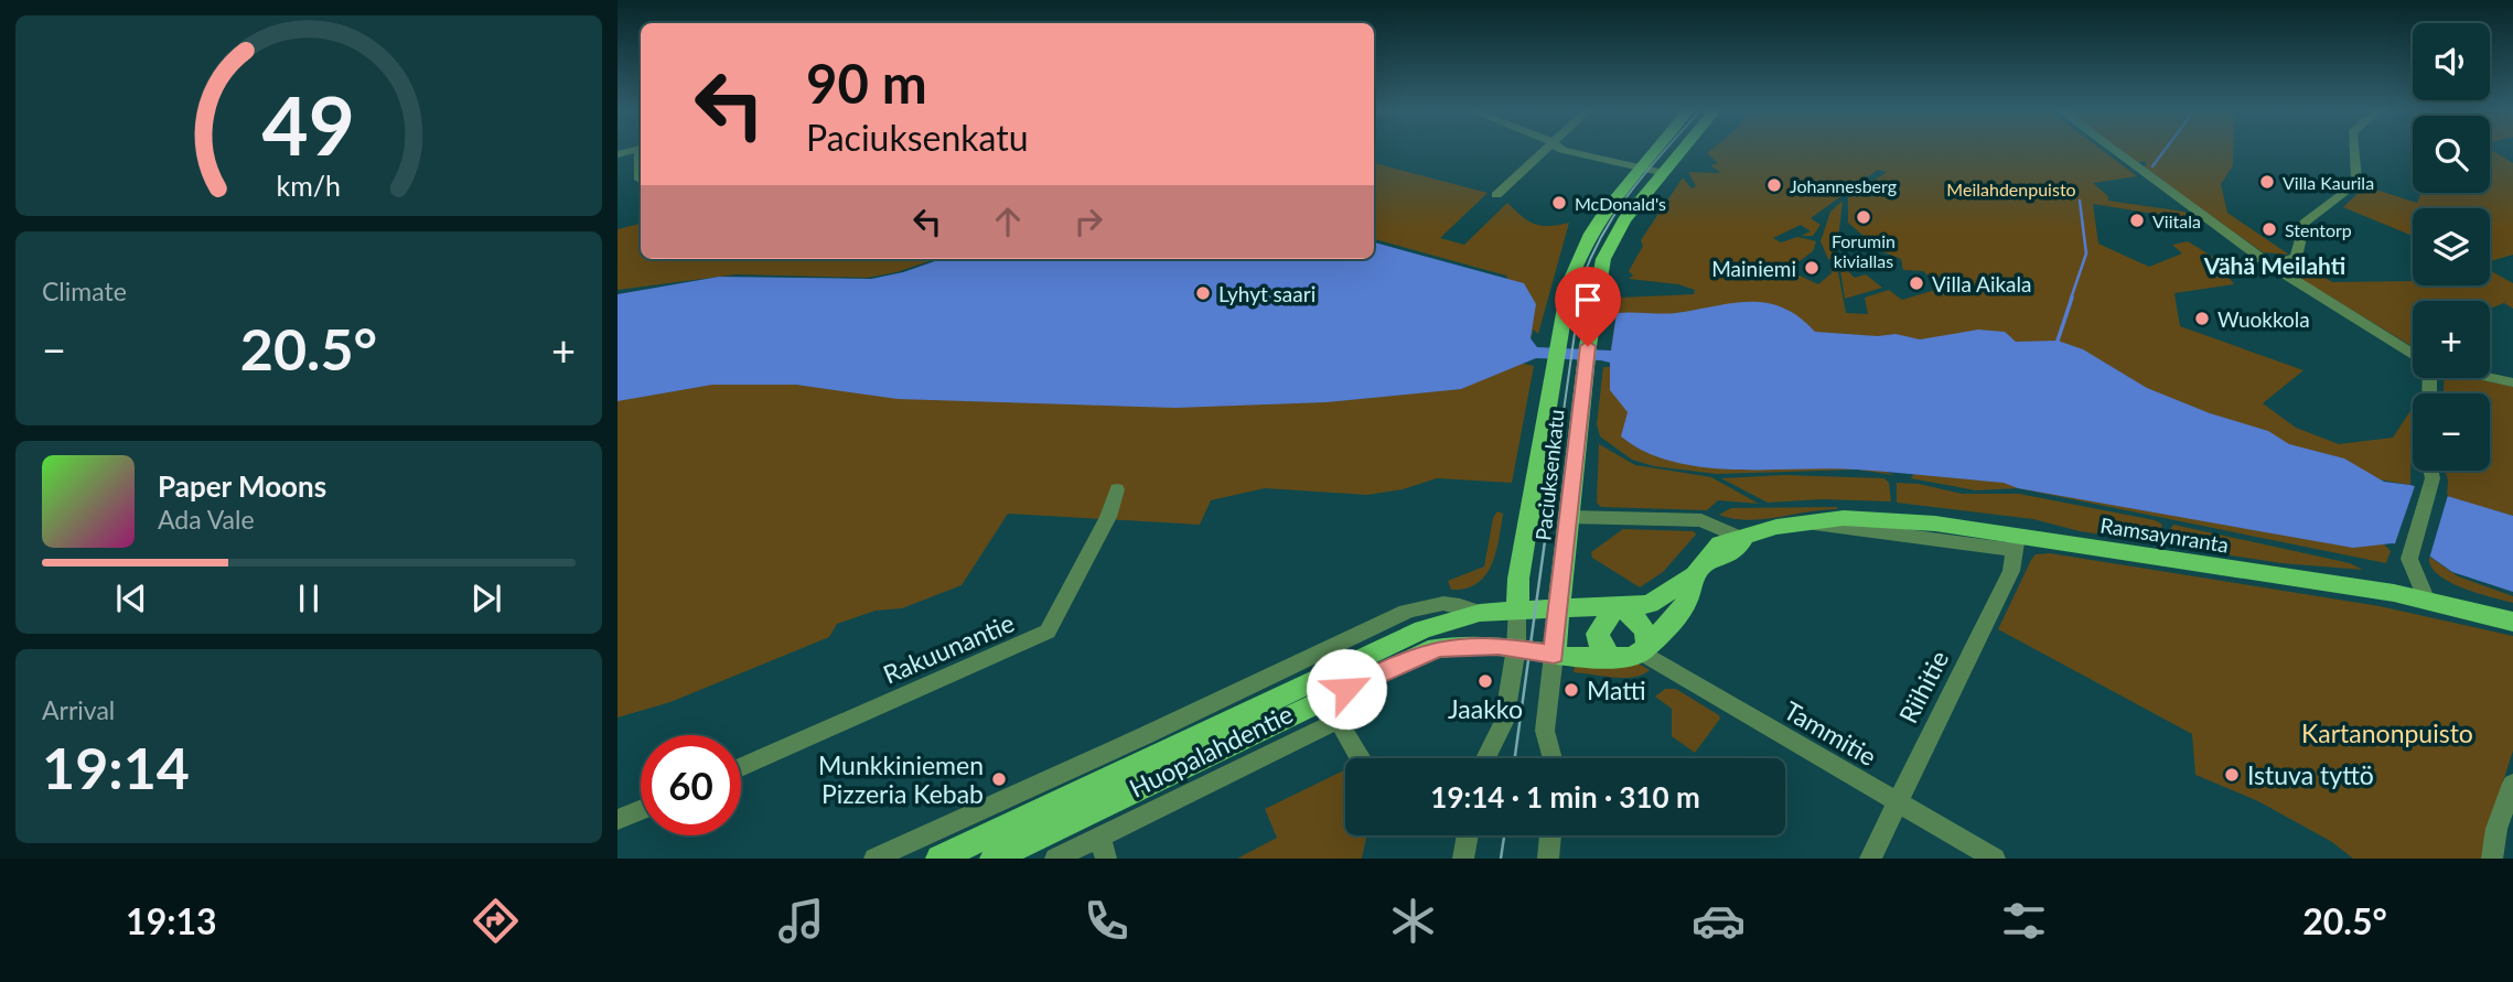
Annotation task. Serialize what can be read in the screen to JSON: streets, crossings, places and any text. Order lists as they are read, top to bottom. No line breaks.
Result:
{"streets":{"main road":["Paciuksenkatu","Ramsaynranta","Huopalahdentie"],"street":["Rakuunantie","Riihitie","Tammitie"]},"crossings":[["Paciuksenkatu","Ramsaynranta"],["Paciuksenkatu","Huopalahdentie"],["Ramsaynranta","Riihitie"],["Ramsaynranta","Tammitie"],["Ramsaynranta","Huopalahdentie"],["Riihitie","Tammitie"]],"districts":["Vähä Meilahti"],"parks":["Meilahdenpuisto","Kartanonpuisto"],"places":["Villa Kaurila","Johannesberg","McDonald's","Forumin kiviallas","Viitala","Stentorp","Mainiemi","Villa Aikala","Lyhyt saari","Wuokkola","Jaakko","Matti","Istuva tyttö","Munkkiniemen Pizzeria Kebab"],"page":{"map_buttons":["+","−"],"turn":["90 m","Paciuksenkatu"],"tile":["Climate",["Arrival","19:14"]],"heat":["−","20.5°","+"],"song":["Paper Moons","Ada Vale"],"limit":"60","trip":"19:14 · 1 min · 310 m","tabs":["19:13","20.5°"],"gauge":["49","km/h"]}}
